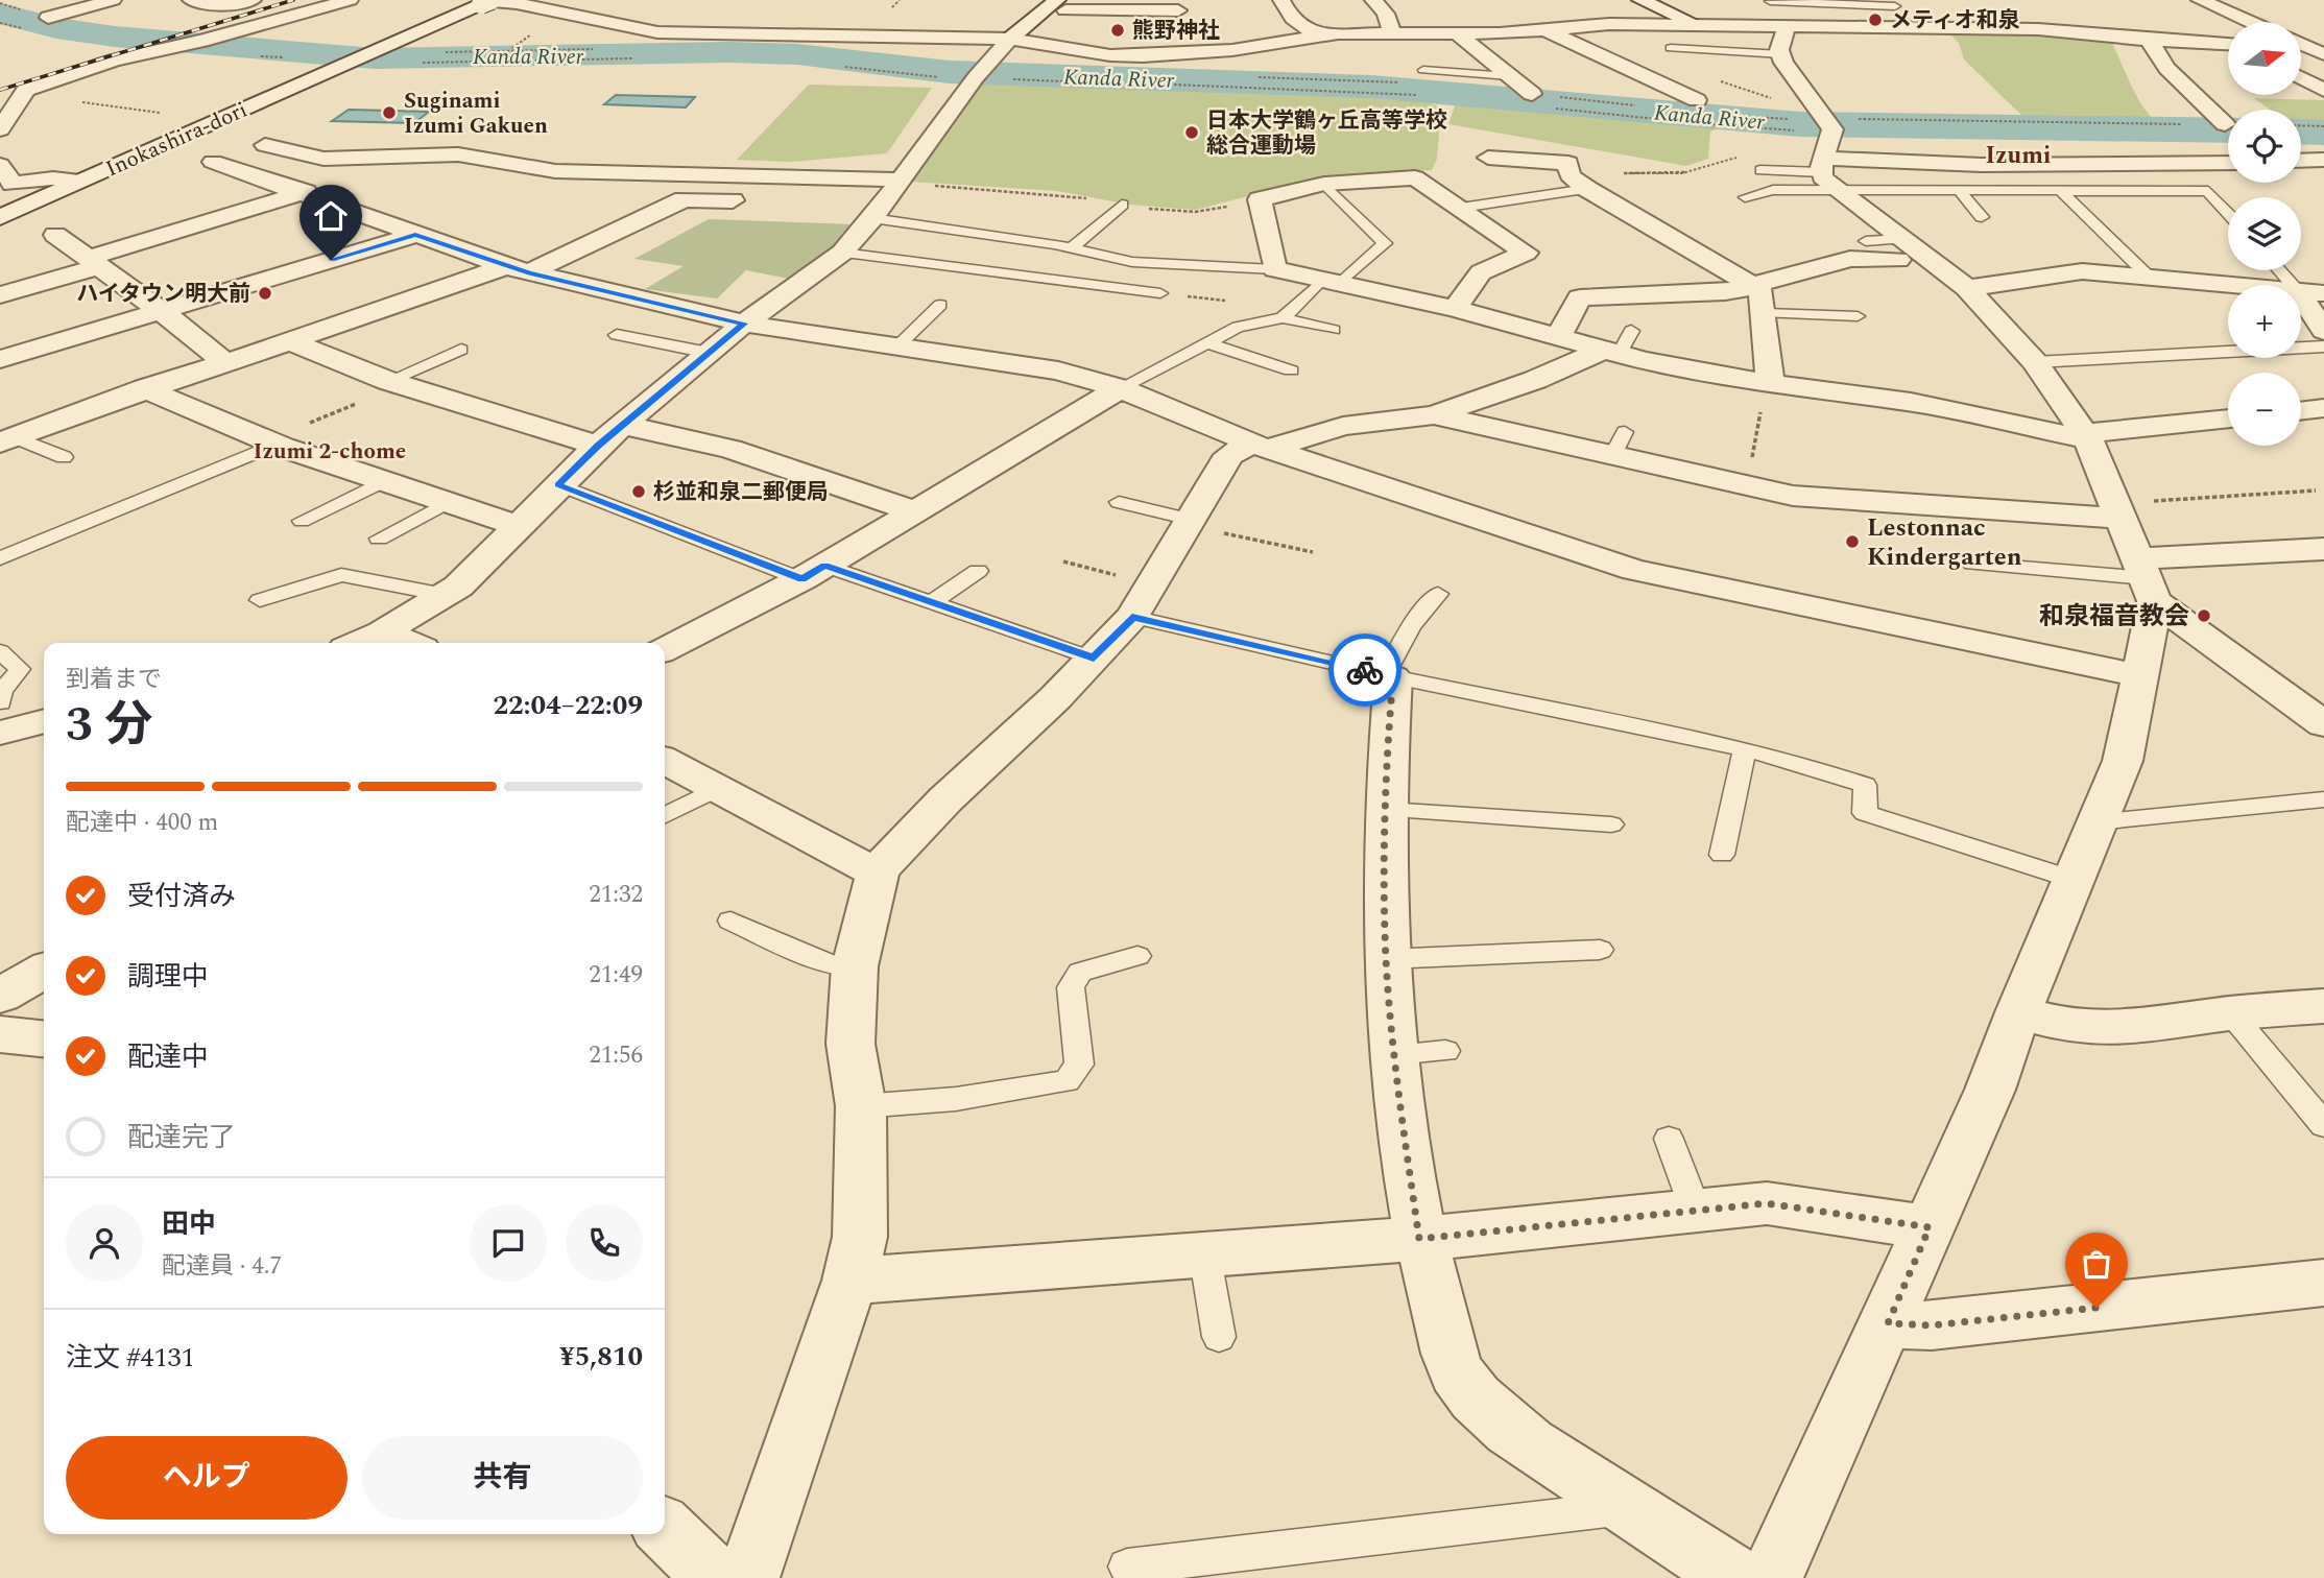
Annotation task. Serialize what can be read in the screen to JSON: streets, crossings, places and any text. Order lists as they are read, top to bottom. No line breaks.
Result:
{"streets":{"street":["Inokashira-dori"]},"districts":["Izumi","Izumi 2-chome"],"water":["Kanda River"],"places":["メティオ和泉","熊野神社","Suginami Izumi Gakuen","日本大学鶴ヶ丘高等学校 総合運動場","ハイタウン明大前","杉並和泉二郵便局","Lestonnac Kindergarten","和泉福音教会"],"north":"right","page":{"map_buttons":["+","−"],"heading":["3 分","到着まで","22:04–22:09"],"panel":["田中","配達員 · 4.7","注文 #4131","¥5,810"],"bar":"配達中 · 400 m","list":[["受付済み","21:32"],["調理中","21:49"],["配達中","21:56"],"配達完了"],"buttons":["ヘルプ","共有"]}}
